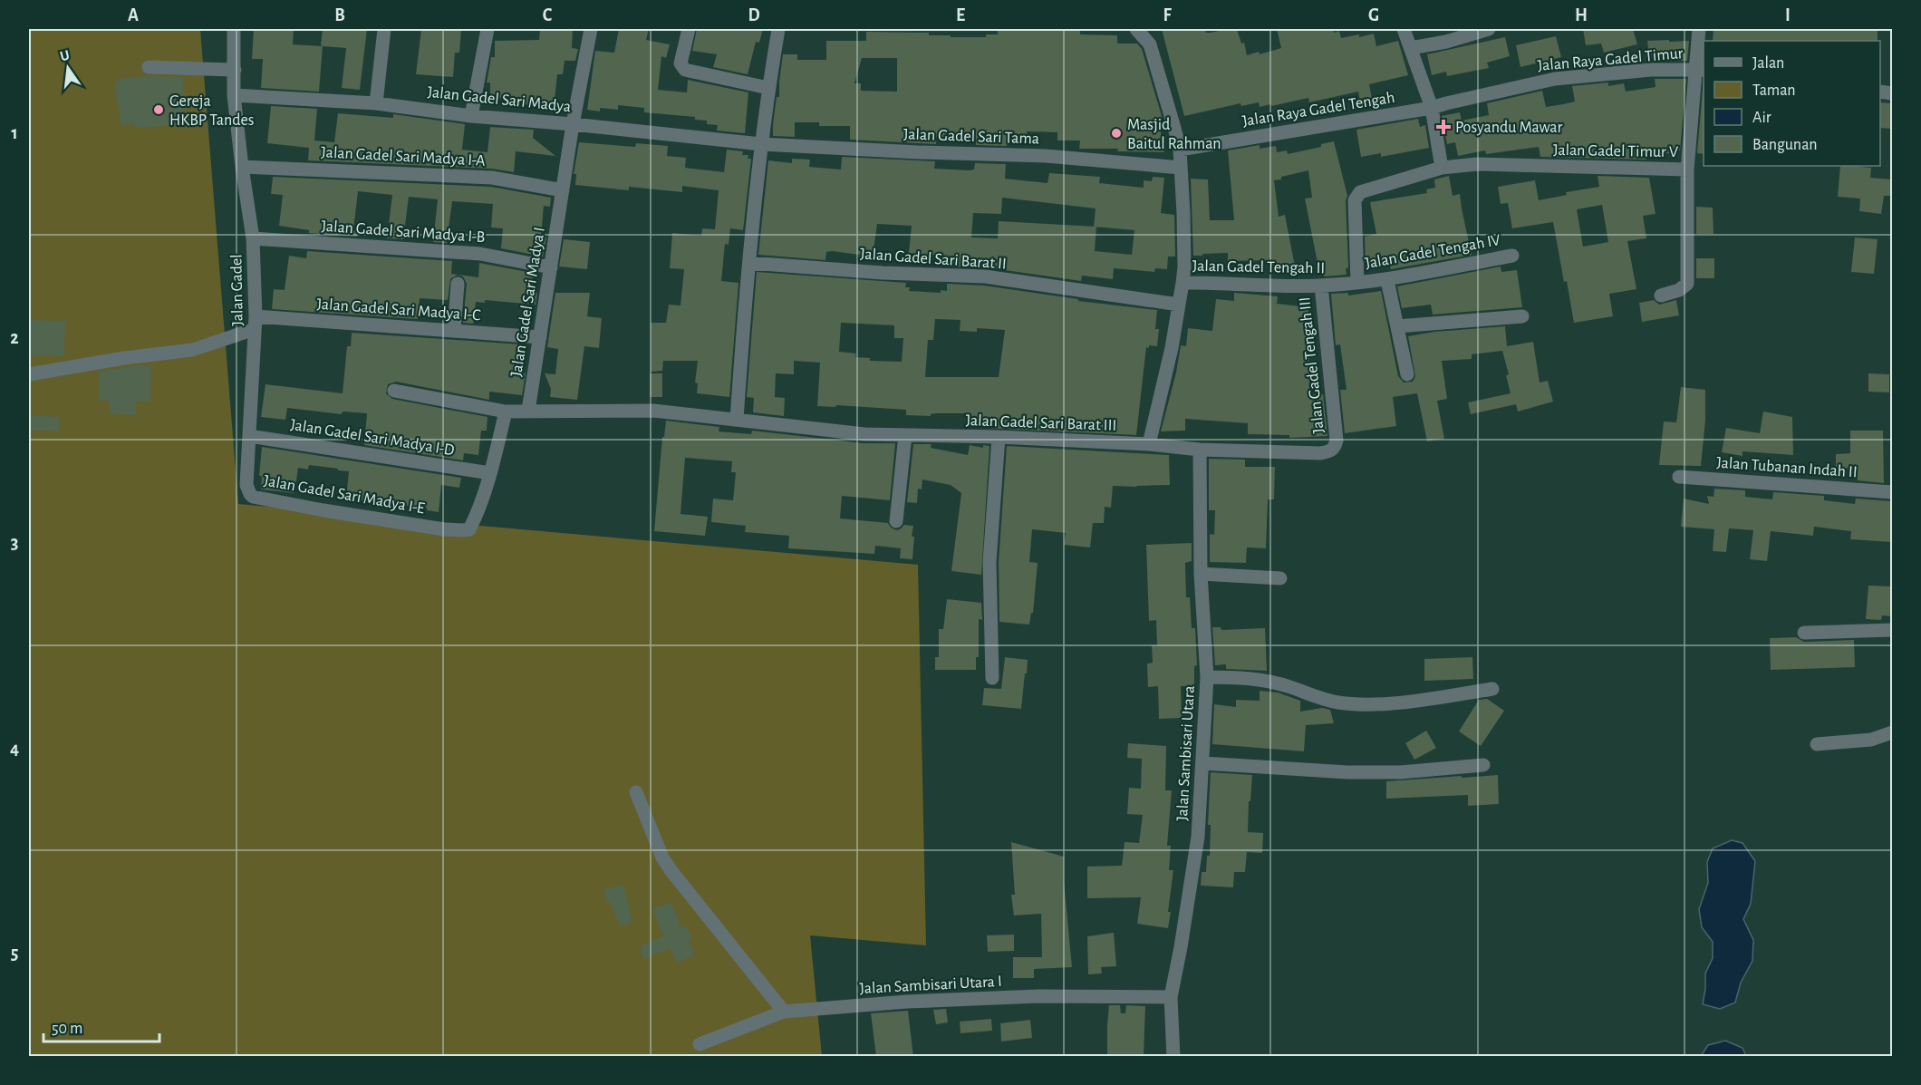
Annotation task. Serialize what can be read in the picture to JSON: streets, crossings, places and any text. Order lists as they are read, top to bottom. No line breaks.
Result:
{"streets":{"street":["Jalan Raya Gadel Timur","Jalan Gadel Sari Madya","Jalan Raya Gadel Tengah","Jalan Gadel Sari Tama","Jalan Gadel Timur V","Jalan Gadel Sari Madya I-A","Jalan Gadel Sari Madya I-B","Jalan Gadel Tengah IV","Jalan Gadel Sari Barat II","Jalan Gadel Tengah II","Jalan Gadel","Jalan Gadel Sari Madya I","Jalan Gadel Sari Madya I-C","Jalan Gadel Tengah III","Jalan Gadel Sari Barat III","Jalan Gadel Sari Madya I-D","Jalan Tubanan Indah II","Jalan Gadel Sari Madya I-E","Jalan Sambisari Utara","Jalan Sambisari Utara I"]},"crossings":[["Jalan Raya Gadel Timur","Jalan Raya Gadel Tengah"],["Jalan Raya Gadel Timur","Jalan Gadel Timur V"],["Jalan Gadel Sari Madya","Jalan Gadel Sari Tama"],["Jalan Gadel Sari Madya","Jalan Gadel"],["Jalan Gadel Sari Madya","Jalan Gadel Sari Madya I"],["Jalan Gadel Sari Madya I-A","Jalan Gadel"],["Jalan Gadel Sari Madya I-A","Jalan Gadel Sari Madya I"],["Jalan Gadel Sari Madya I-B","Jalan Gadel"],["Jalan Gadel Sari Madya I-B","Jalan Gadel Sari Madya I"],["Jalan Gadel Tengah IV","Jalan Gadel Tengah II"],["Jalan Gadel Tengah II","Jalan Gadel Tengah III"],["Jalan Gadel","Jalan Gadel Sari Madya I-C"],["Jalan Gadel","Jalan Gadel Sari Madya I-D"],["Jalan Gadel","Jalan Gadel Sari Madya I-E"],["Jalan Gadel Sari Madya I","Jalan Gadel Sari Madya I-C"],["Jalan Gadel Sari Madya I","Jalan Gadel Sari Barat III"],["Jalan Gadel Tengah III","Jalan Gadel Sari Barat III"],["Jalan Gadel Sari Barat III","Jalan Sambisari Utara"],["Jalan Gadel Sari Madya I-D","Jalan Gadel Sari Madya I-E"],["Jalan Sambisari Utara","Jalan Sambisari Utara I"]],"places":{"other":["Gereja HKBP Tandes","Masjid Baitul Rahman"],"health":["Posyandu Mawar"]},"legend":["Jalan","Taman","Air","Bangunan"],"scale_bar":"50 m","north":"top","grid":{"columns":["A","B","C","D","E","F","G","H","I"],"rows":["1","2","3","4","5"]}}
